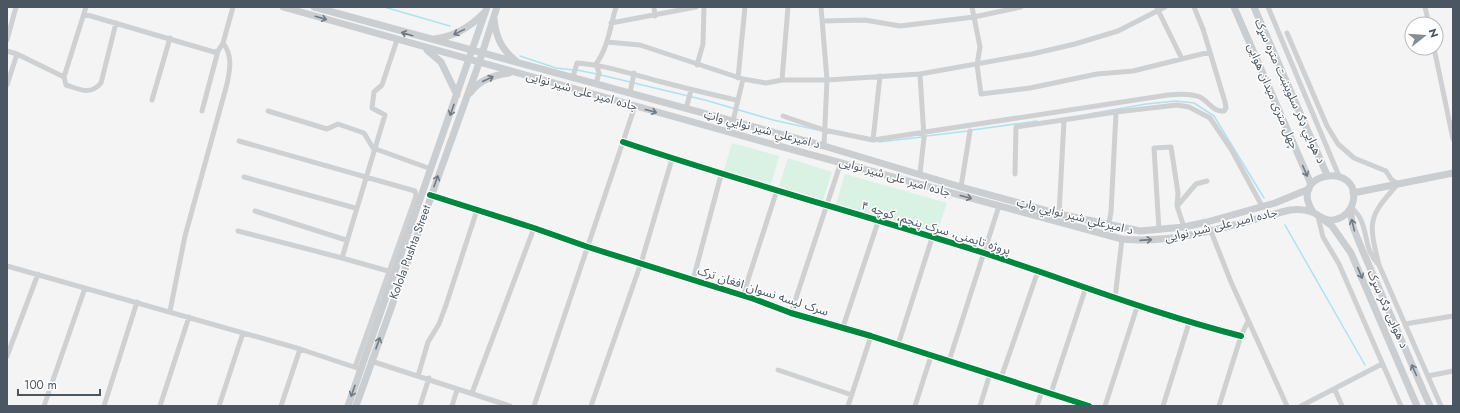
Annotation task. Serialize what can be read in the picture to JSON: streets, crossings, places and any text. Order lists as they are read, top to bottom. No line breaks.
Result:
{"streets":{"main road":["جاده امیر علی شیر نوایی","د هوايي ډګر سلویښت متره سړک","چهل متری میدان هوایی","د امیرعلي شیر نوايي واټ","Kolola Pushta Street","د هوایی ډګر سړک"],"street":["پروژه تایمنی، سرک پنجم، کوچه ۴","سرک لیسه نسوان افغان‌ ترک"]},"crossings":[["جاده امیر علی شیر نوایی","د هوايي ډګر سلویښت متره سړک"],["جاده امیر علی شیر نوایی","چهل متری میدان هوایی"],["جاده امیر علی شیر نوایی","د امیرعلي شیر نوايي واټ"],["جاده امیر علی شیر نوایی","Kolola Pushta Street"],["جاده امیر علی شیر نوایی","د هوایی ډګر سړک"],["د هوايي ډګر سلویښت متره سړک","چهل متری میدان هوایی"],["د هوايي ډګر سلویښت متره سړک","د امیرعلي شیر نوايي واټ"],["د هوايي ډګر سلویښت متره سړک","د هوایی ډګر سړک"],["چهل متری میدان هوایی","د امیرعلي شیر نوايي واټ"],["چهل متری میدان هوایی","د هوایی ډګر سړک"],["د امیرعلي شیر نوايي واټ","Kolola Pushta Street"],["د امیرعلي شیر نوايي واټ","د هوایی ډګر سړک"],["Kolola Pushta Street","سرک لیسه نسوان افغان‌ ترک"]],"one_way":["جاده امیر علی شیر نوایی","چهل متری میدان هوایی"],"scale_bar":"100 m","north":"right"}
